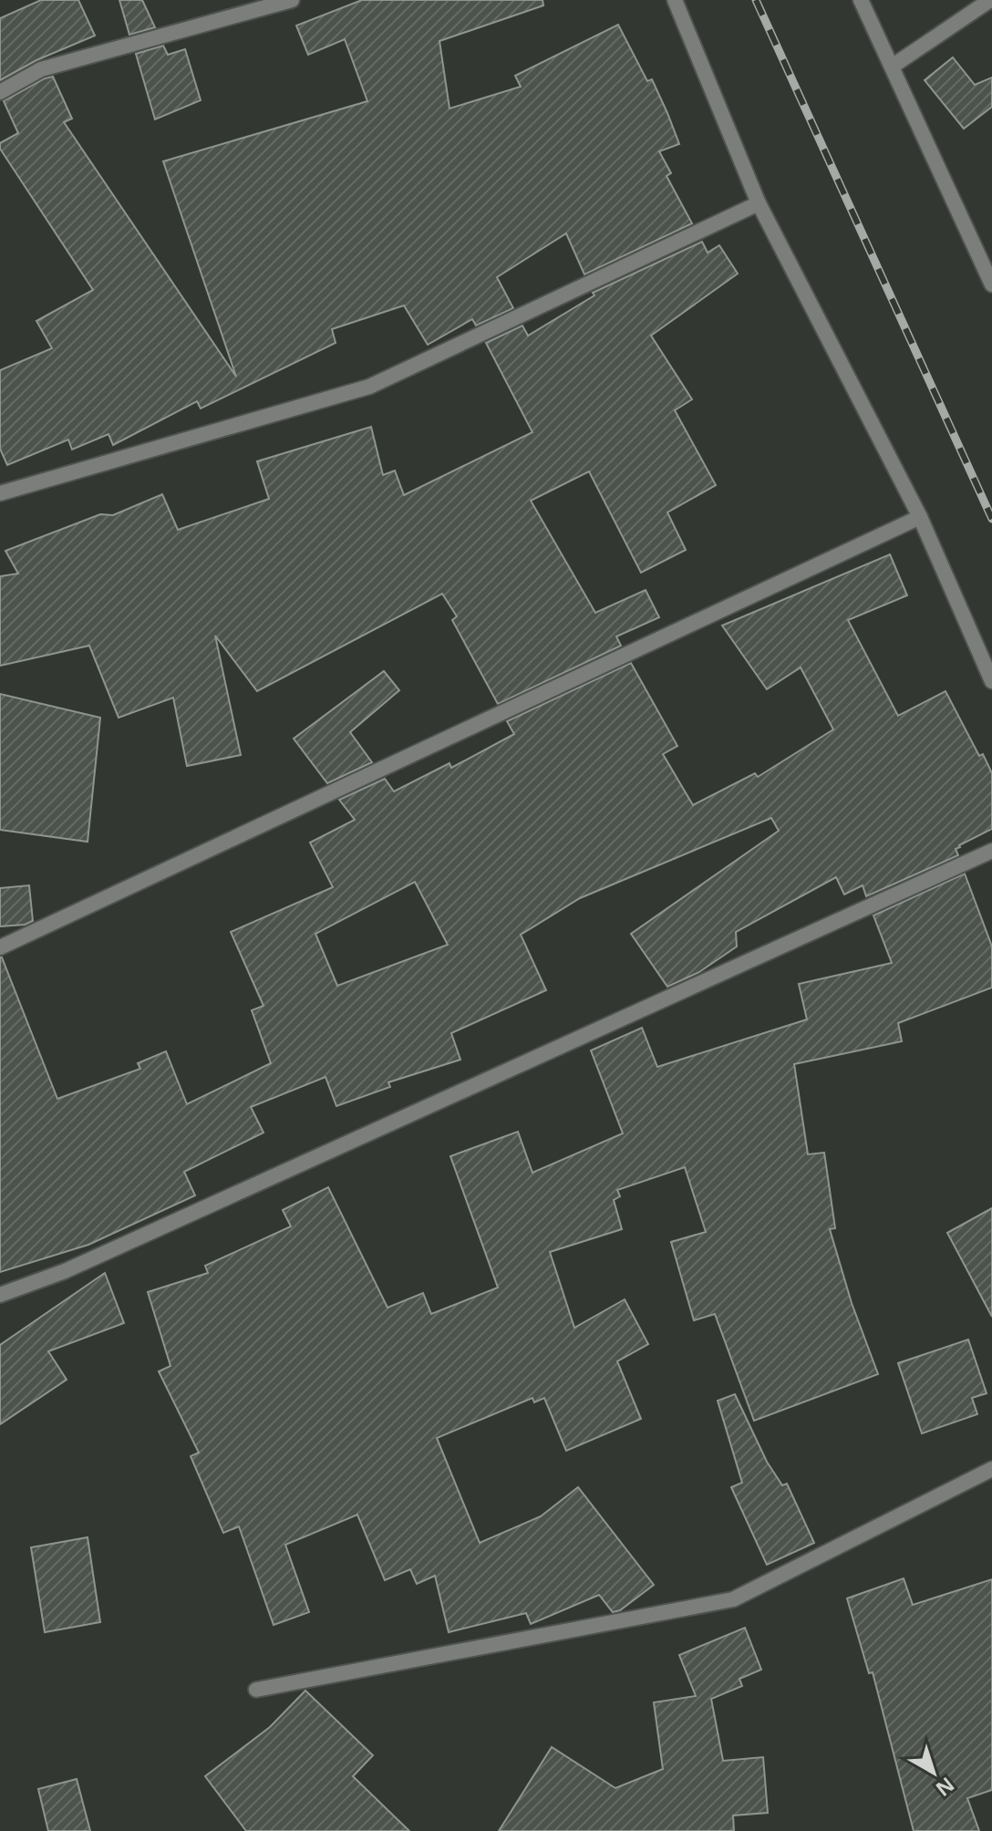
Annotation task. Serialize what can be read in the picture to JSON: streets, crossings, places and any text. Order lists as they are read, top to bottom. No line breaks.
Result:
{"north":"bottom right"}
